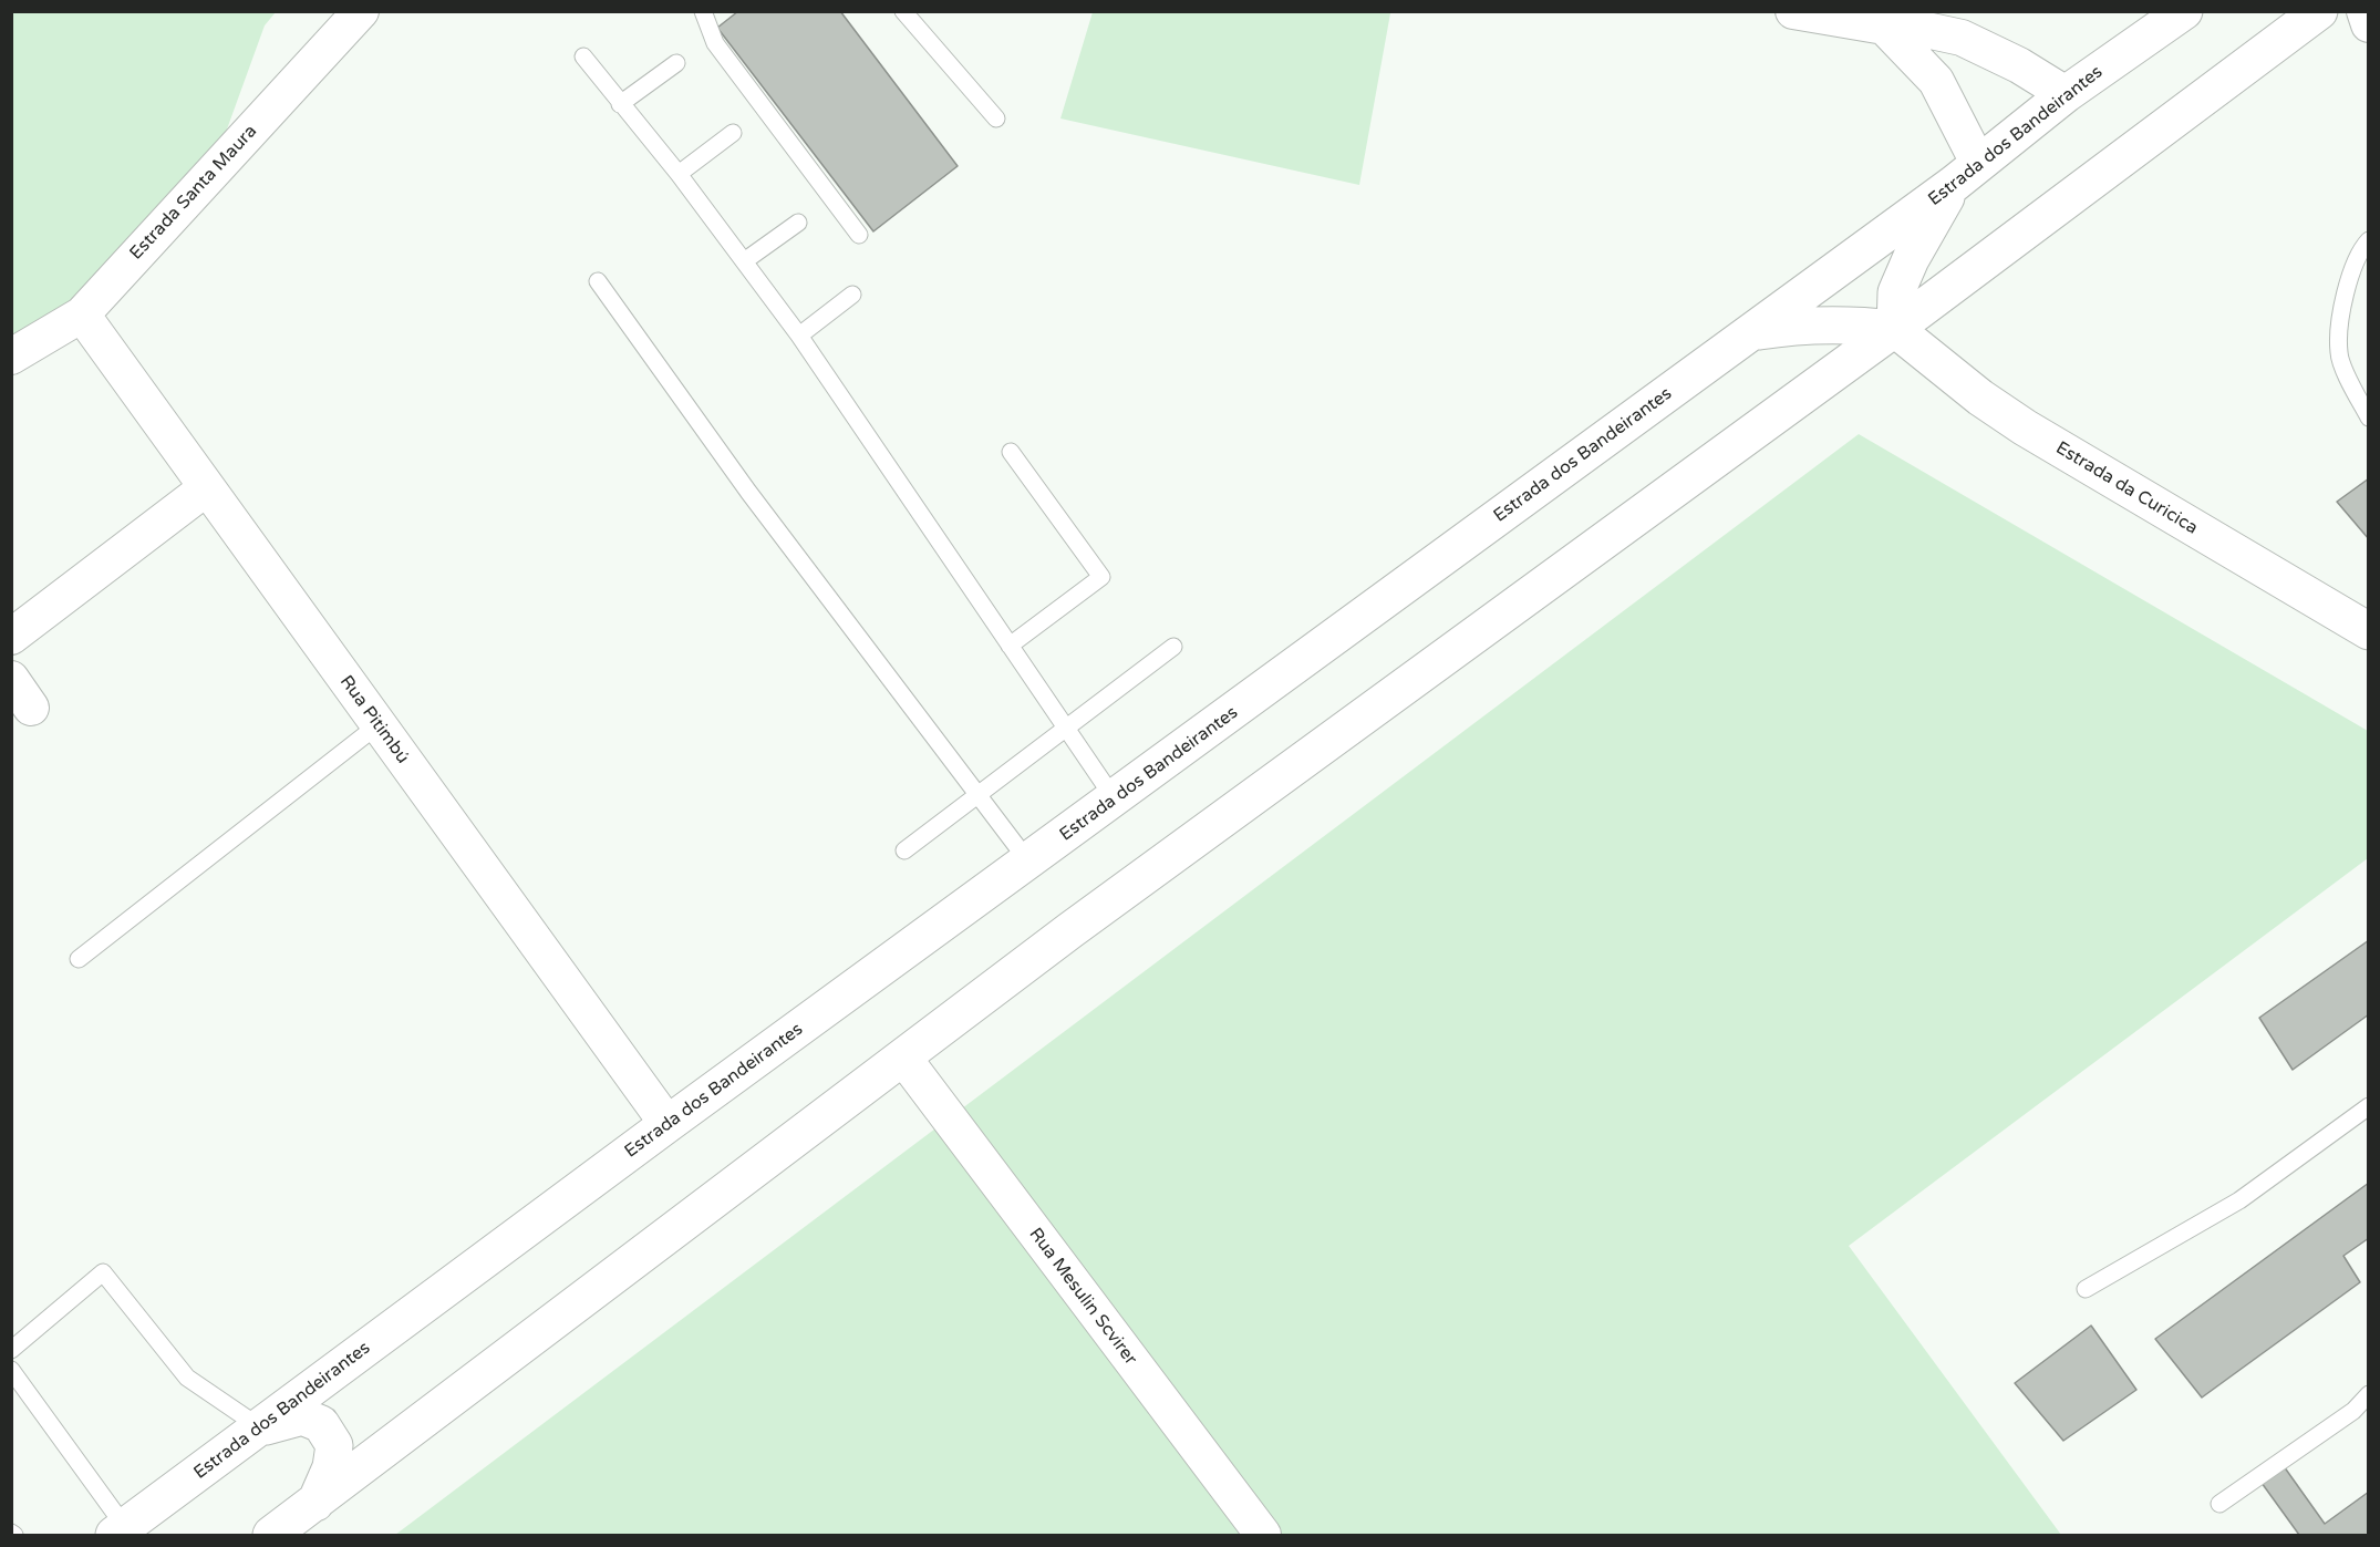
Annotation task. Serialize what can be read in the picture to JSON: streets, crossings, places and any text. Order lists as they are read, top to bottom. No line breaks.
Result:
{"streets":{"main road":["Estrada dos Bandeirantes","Estrada da Curicica"],"street":["Estrada Santa Maura","Rua Pitimbú","Rua Mesulin Scvirer"]},"crossings":[["Estrada dos Bandeirantes","Rua Pitimbú"],["Estrada Santa Maura","Rua Pitimbú"]]}
